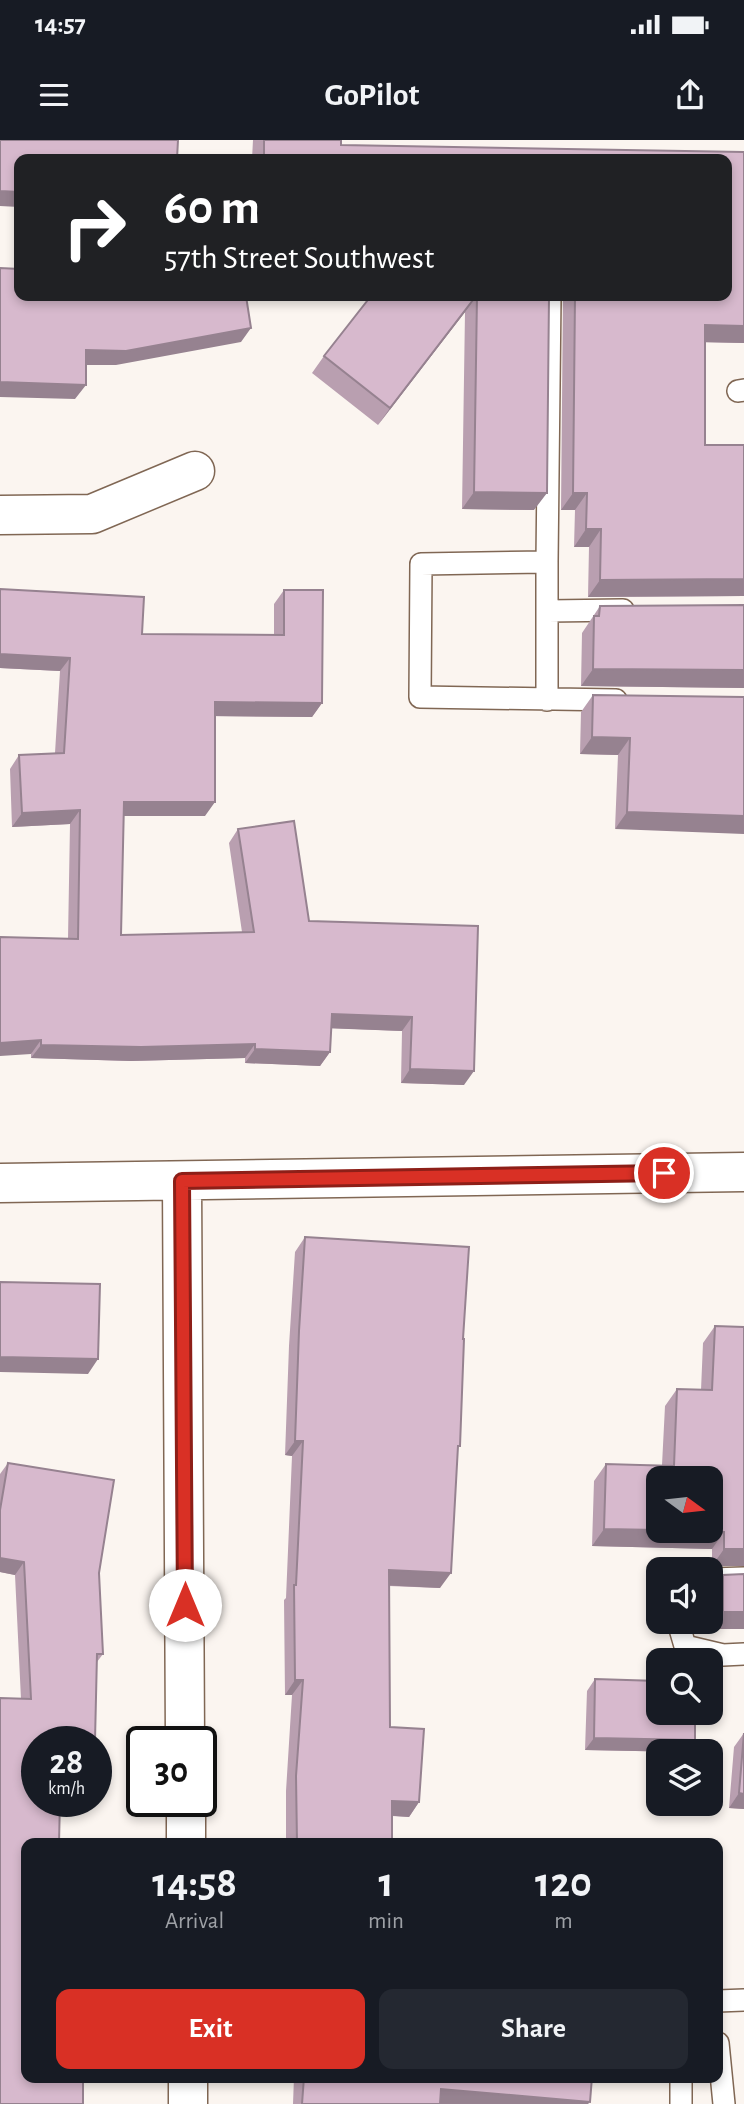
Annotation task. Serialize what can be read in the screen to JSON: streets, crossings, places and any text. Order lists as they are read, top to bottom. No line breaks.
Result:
{"north":"right","page":{"status":"14:57","header":"GoPilot","turn":["60 m","57th Street Southwest"],"speed":"28 km/h","limit":"30","eta":["14:58","Arrival","1","min","120","m"],"buttons":["Exit","Share"]}}
